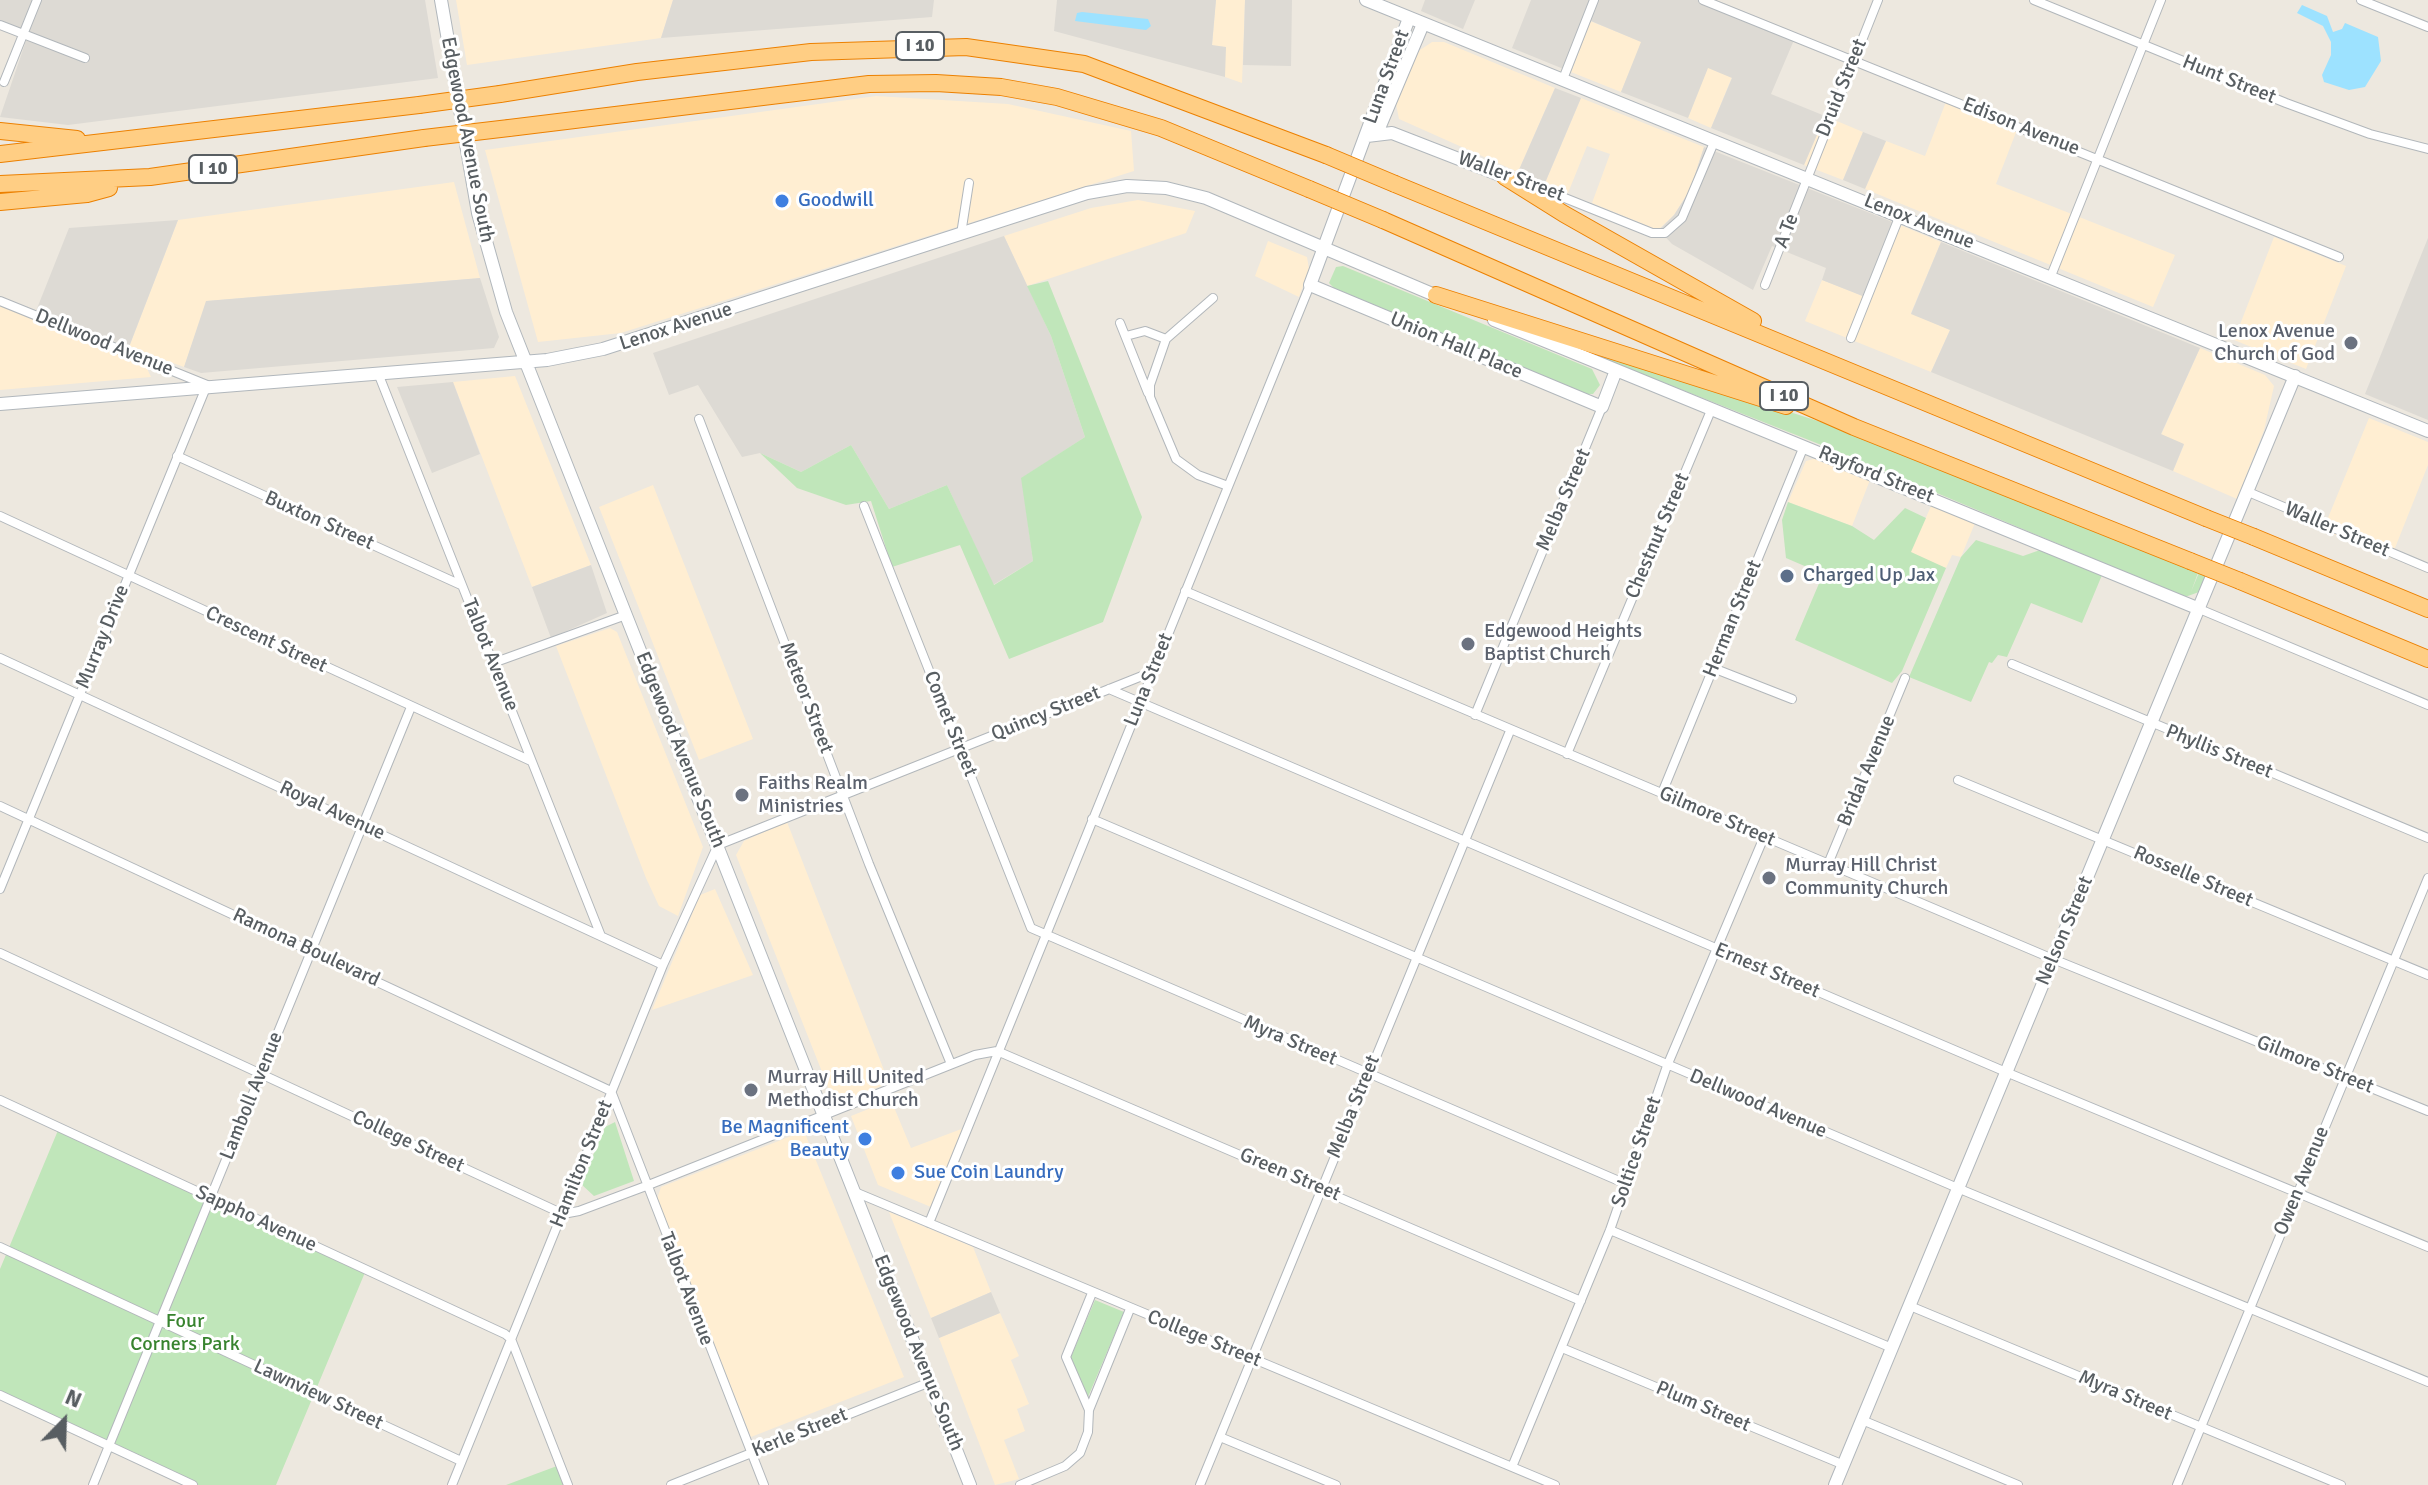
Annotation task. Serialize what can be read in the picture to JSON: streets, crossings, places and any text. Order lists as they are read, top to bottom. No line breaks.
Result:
{"streets":{"highway":["I 10"],"street":["Luna Street","Hunt Street","Druid Street","Edison Avenue","Edgewood Avenue South","Waller Street","Lenox Avenue","A Te","Dellwood Avenue","Union Hall Place","Rayford Street","Melba Street","Buxton Street","Chestnut Street","Herman Street","Murray Drive","Crescent Street","Talbot Avenue","Meteor Street","Quincy Street","Comet Street","Phyllis Street","Bridal Avenue","Royal Avenue","Gilmore Street","Rosselle Street","Nelson Street","Ramona Boulevard","Ernest Street","Myra Street","Lamboll Avenue","College Street","Soltice Street","Hamilton Street","Green Street","Owen Avenue","Sappho Avenue","Lawnview Street","Plum Street","Kerle Street"]},"crossings":[["Luna Street","Waller Street"],["Luna Street","Lenox Avenue"],["Luna Street","Dellwood Avenue"],["Luna Street","Union Hall Place"],["Luna Street","Rayford Street"],["Luna Street","Quincy Street"],["Luna Street","Comet Street"],["Luna Street","Gilmore Street"],["Luna Street","Ernest Street"],["Luna Street","Myra Street"],["Luna Street","College Street"],["Luna Street","Green Street"],["Druid Street","Edison Avenue"],["Druid Street","Lenox Avenue"],["Druid Street","A Te"],["Edgewood Avenue South","Lenox Avenue"],["Edgewood Avenue South","Quincy Street"],["Edgewood Avenue South","College Street"],["Edgewood Avenue South","Hamilton Street"],["Edgewood Avenue South","Kerle Street"],["Waller Street","Lenox Avenue"],["Waller Street","Nelson Street"],["Lenox Avenue","A Te"],["Lenox Avenue","Dellwood Avenue"],["Lenox Avenue","Rayford Street"],["Lenox Avenue","Murray Drive"],["Lenox Avenue","Talbot Avenue"],["Lenox Avenue","Nelson Street"],["Dellwood Avenue","Melba Street"],["Dellwood Avenue","Murray Drive"],["Dellwood Avenue","Nelson Street"],["Dellwood Avenue","Soltice Street"],["Dellwood Avenue","Owen Avenue"],["Union Hall Place","Melba Street"],["Rayford Street","Melba Street"],["Rayford Street","Chestnut Street"],["Rayford Street","Herman Street"],["Rayford Street","Nelson Street"],["Melba Street","Gilmore Street"],["Melba Street","Ernest Street"],["Melba Street","Myra Street"],["Melba Street","College Street"],["Melba Street","Green Street"],["Buxton Street","Murray Drive"],["Buxton Street","Talbot Avenue"],["Chestnut Street","Gilmore Street"],["Herman Street","Gilmore Street"],["Murray Drive","Crescent Street"],["Murray Drive","Royal Avenue"],["Murray Drive","Ramona Boulevard"],["Crescent Street","Talbot Avenue"],["Crescent Street","Lamboll Avenue"],["Talbot Avenue","Royal Avenue"],["Talbot Avenue","Ramona Boulevard"],["Talbot Avenue","Hamilton Street"],["Talbot Avenue","Kerle Street"],["Meteor Street","Quincy Street"],["Quincy Street","Comet Street"],["Quincy Street","Ernest Street"],["Quincy Street","Hamilton Street"],["Comet Street","Myra Street"],["Phyllis Street","Nelson Street"],["Bridal Avenue","Gilmore Street"],["Royal Avenue","Lamboll Avenue"],["Royal Avenue","Hamilton Street"],["Gilmore Street","Nelson Street"],["Gilmore Street","Soltice Street"],["Gilmore Street","Owen Avenue"],["Rosselle Street","Nelson Street"],["Rosselle Street","Owen Avenue"],["Nelson Street","Ernest Street"],["Nelson Street","Myra Street"],["Nelson Street","Plum Street"],["Ramona Boulevard","Lamboll Avenue"],["Ramona Boulevard","Hamilton Street"],["Ernest Street","Soltice Street"],["Ernest Street","Owen Avenue"],["Myra Street","Soltice Street"],["Myra Street","Owen Avenue"],["Lamboll Avenue","College Street"],["Lamboll Avenue","Sappho Avenue"],["Lamboll Avenue","Lawnview Street"],["College Street","Soltice Street"],["College Street","Hamilton Street"],["Soltice Street","Green Street"],["Soltice Street","Plum Street"],["Hamilton Street","Sappho Avenue"],["Hamilton Street","Lawnview Street"]],"parks":["Four Corners Park"],"places":["Goodwill","Lenox Avenue Church of God","Charged Up Jax","Edgewood Heights Baptist Church","Faiths Realm Ministries","Murray Hill Christ Community Church","Murray Hill United Methodist Church","Be Magnificent Beauty","Sue Coin Laundry"],"north":"top right"}
